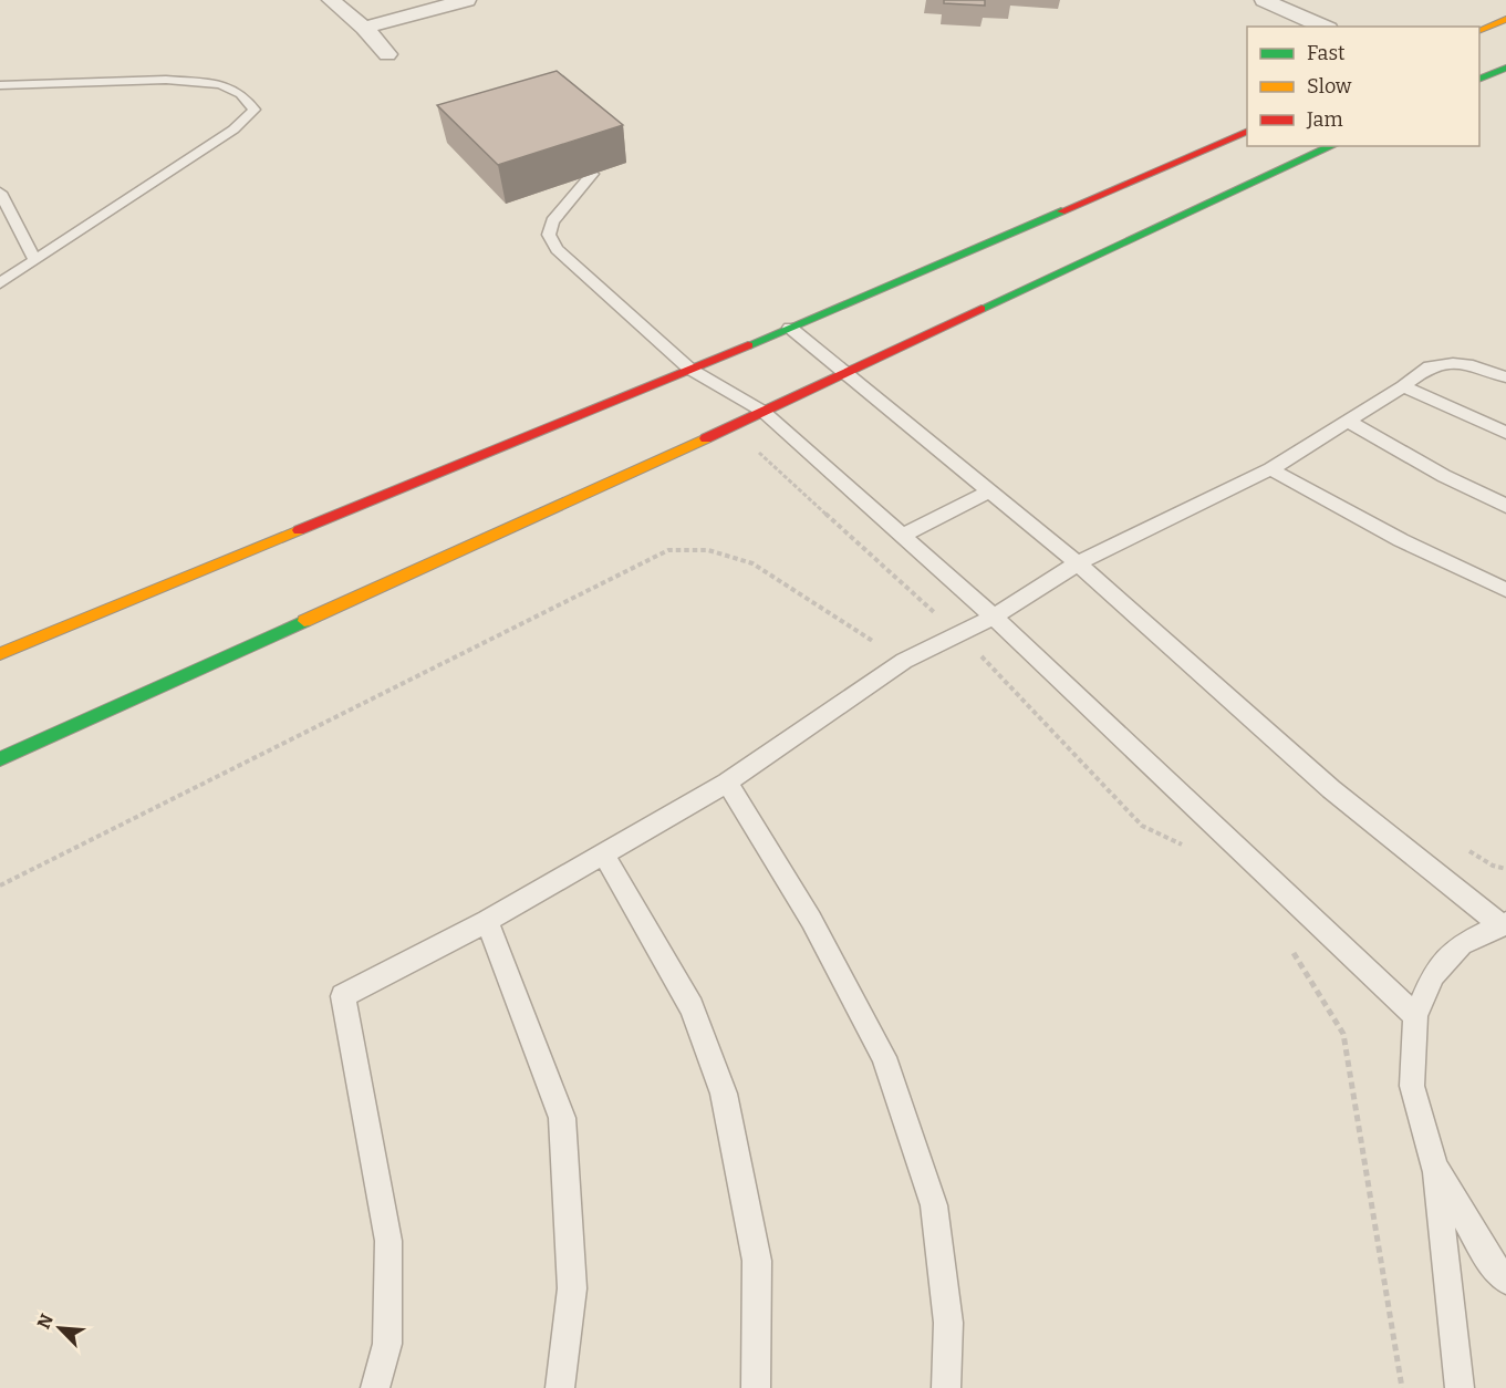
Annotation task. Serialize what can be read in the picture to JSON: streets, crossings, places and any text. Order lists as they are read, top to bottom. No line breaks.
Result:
{"legend":["Fast","Slow","Jam"],"north":"top left"}
